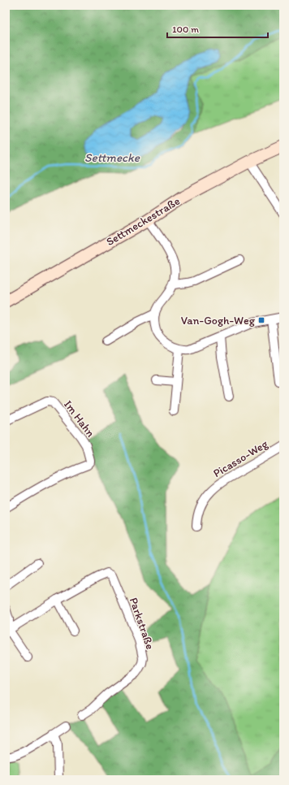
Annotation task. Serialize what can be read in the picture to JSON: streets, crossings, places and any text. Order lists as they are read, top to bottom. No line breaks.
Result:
{"streets":{"street":["Settmeckestraße","Im Hahn","Picasso-Weg","Parkstraße"]},"water":["Settmecke"],"places":{"transit":["Van-Gogh-Weg"]},"scale_bar":"100 m"}
